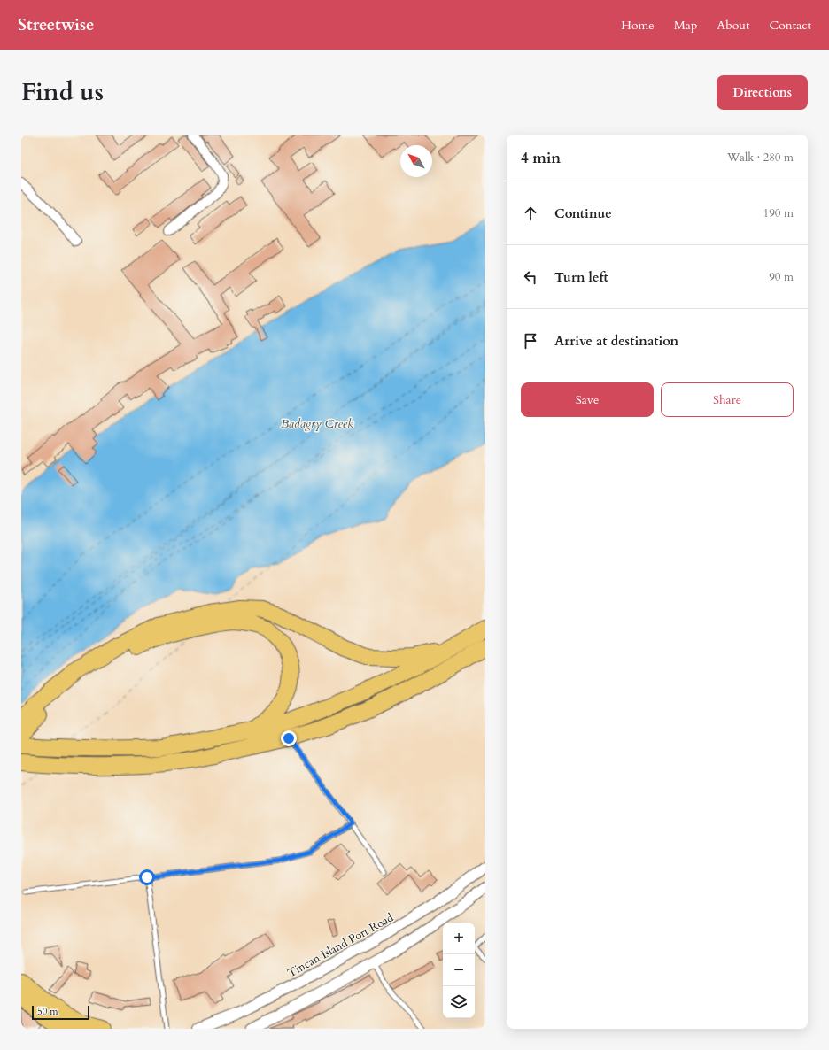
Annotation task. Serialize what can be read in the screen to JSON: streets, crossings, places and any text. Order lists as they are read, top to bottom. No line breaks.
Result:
{"streets":{"street":["Tincan Island Port Road"]},"water":["Badagry Creek"],"scale_bar":"50 m","north":"top left","page":{"header":"Streetwise","nav":["Home","Map","About","Contact"],"title":"Find us","buttons":["Directions",["Save","Share"]],"heading":["4 min","Walk · 280 m"],"list":[["Continue","190 m"],["Turn left","90 m"],"Arrive at destination"],"map_buttons":["+","−"],"scale":"50 m"}}
